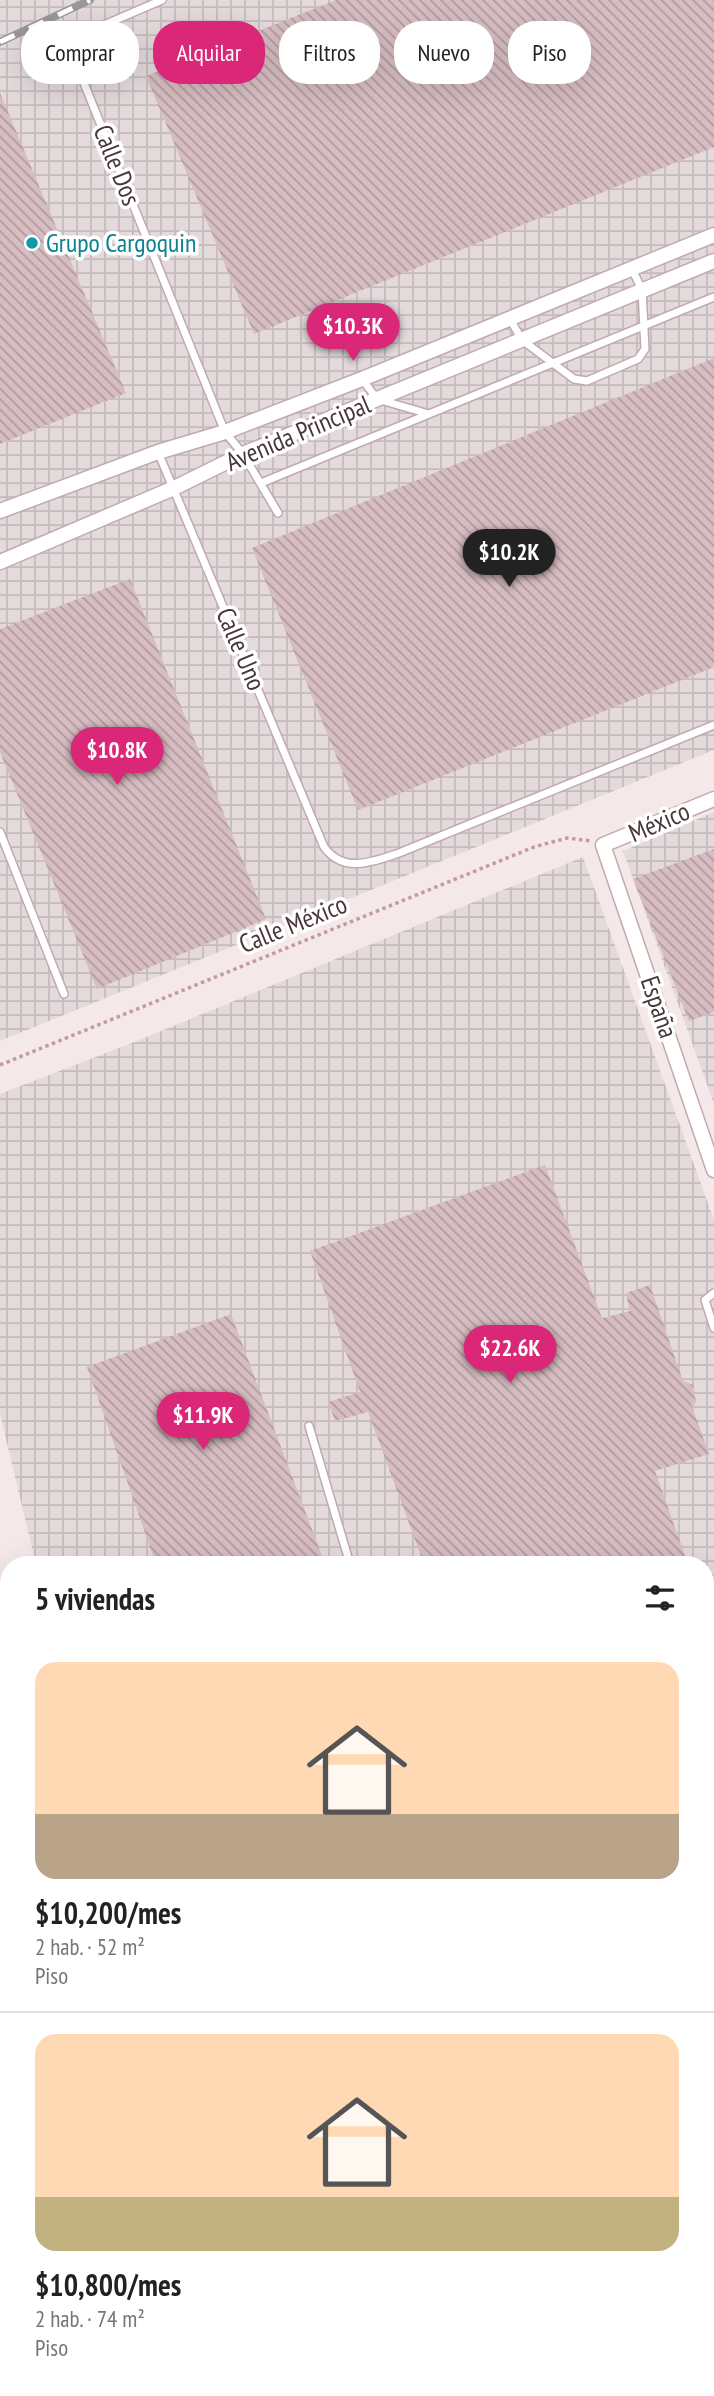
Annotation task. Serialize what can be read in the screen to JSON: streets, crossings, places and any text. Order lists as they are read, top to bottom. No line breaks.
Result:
{"streets":{"street":["Avenida Principal","México","España"],"lane":["Calle Dos","Calle Uno"],"path":["Calle México"]},"crossings":[["Calle Dos","Avenida Principal"],["Avenida Principal","Calle Uno"],["México","Calle México"],["México","España"],["Calle México","España"]],"places":["Grupo Cargoquin"],"page":{"chip":["Comprar","Alquilar","Filtros","Nuevo","Piso"],"price":["$10.3K","$10.2K","$10.8K","$22.6K","$11.9K"],"heading":"5 viviendas","list":[{"name":"$10,200/mes","note":"2 hab. · 52 m² · Piso"},{"name":"$10,800/mes","note":"2 hab. · 74 m² · Piso"}]}}
